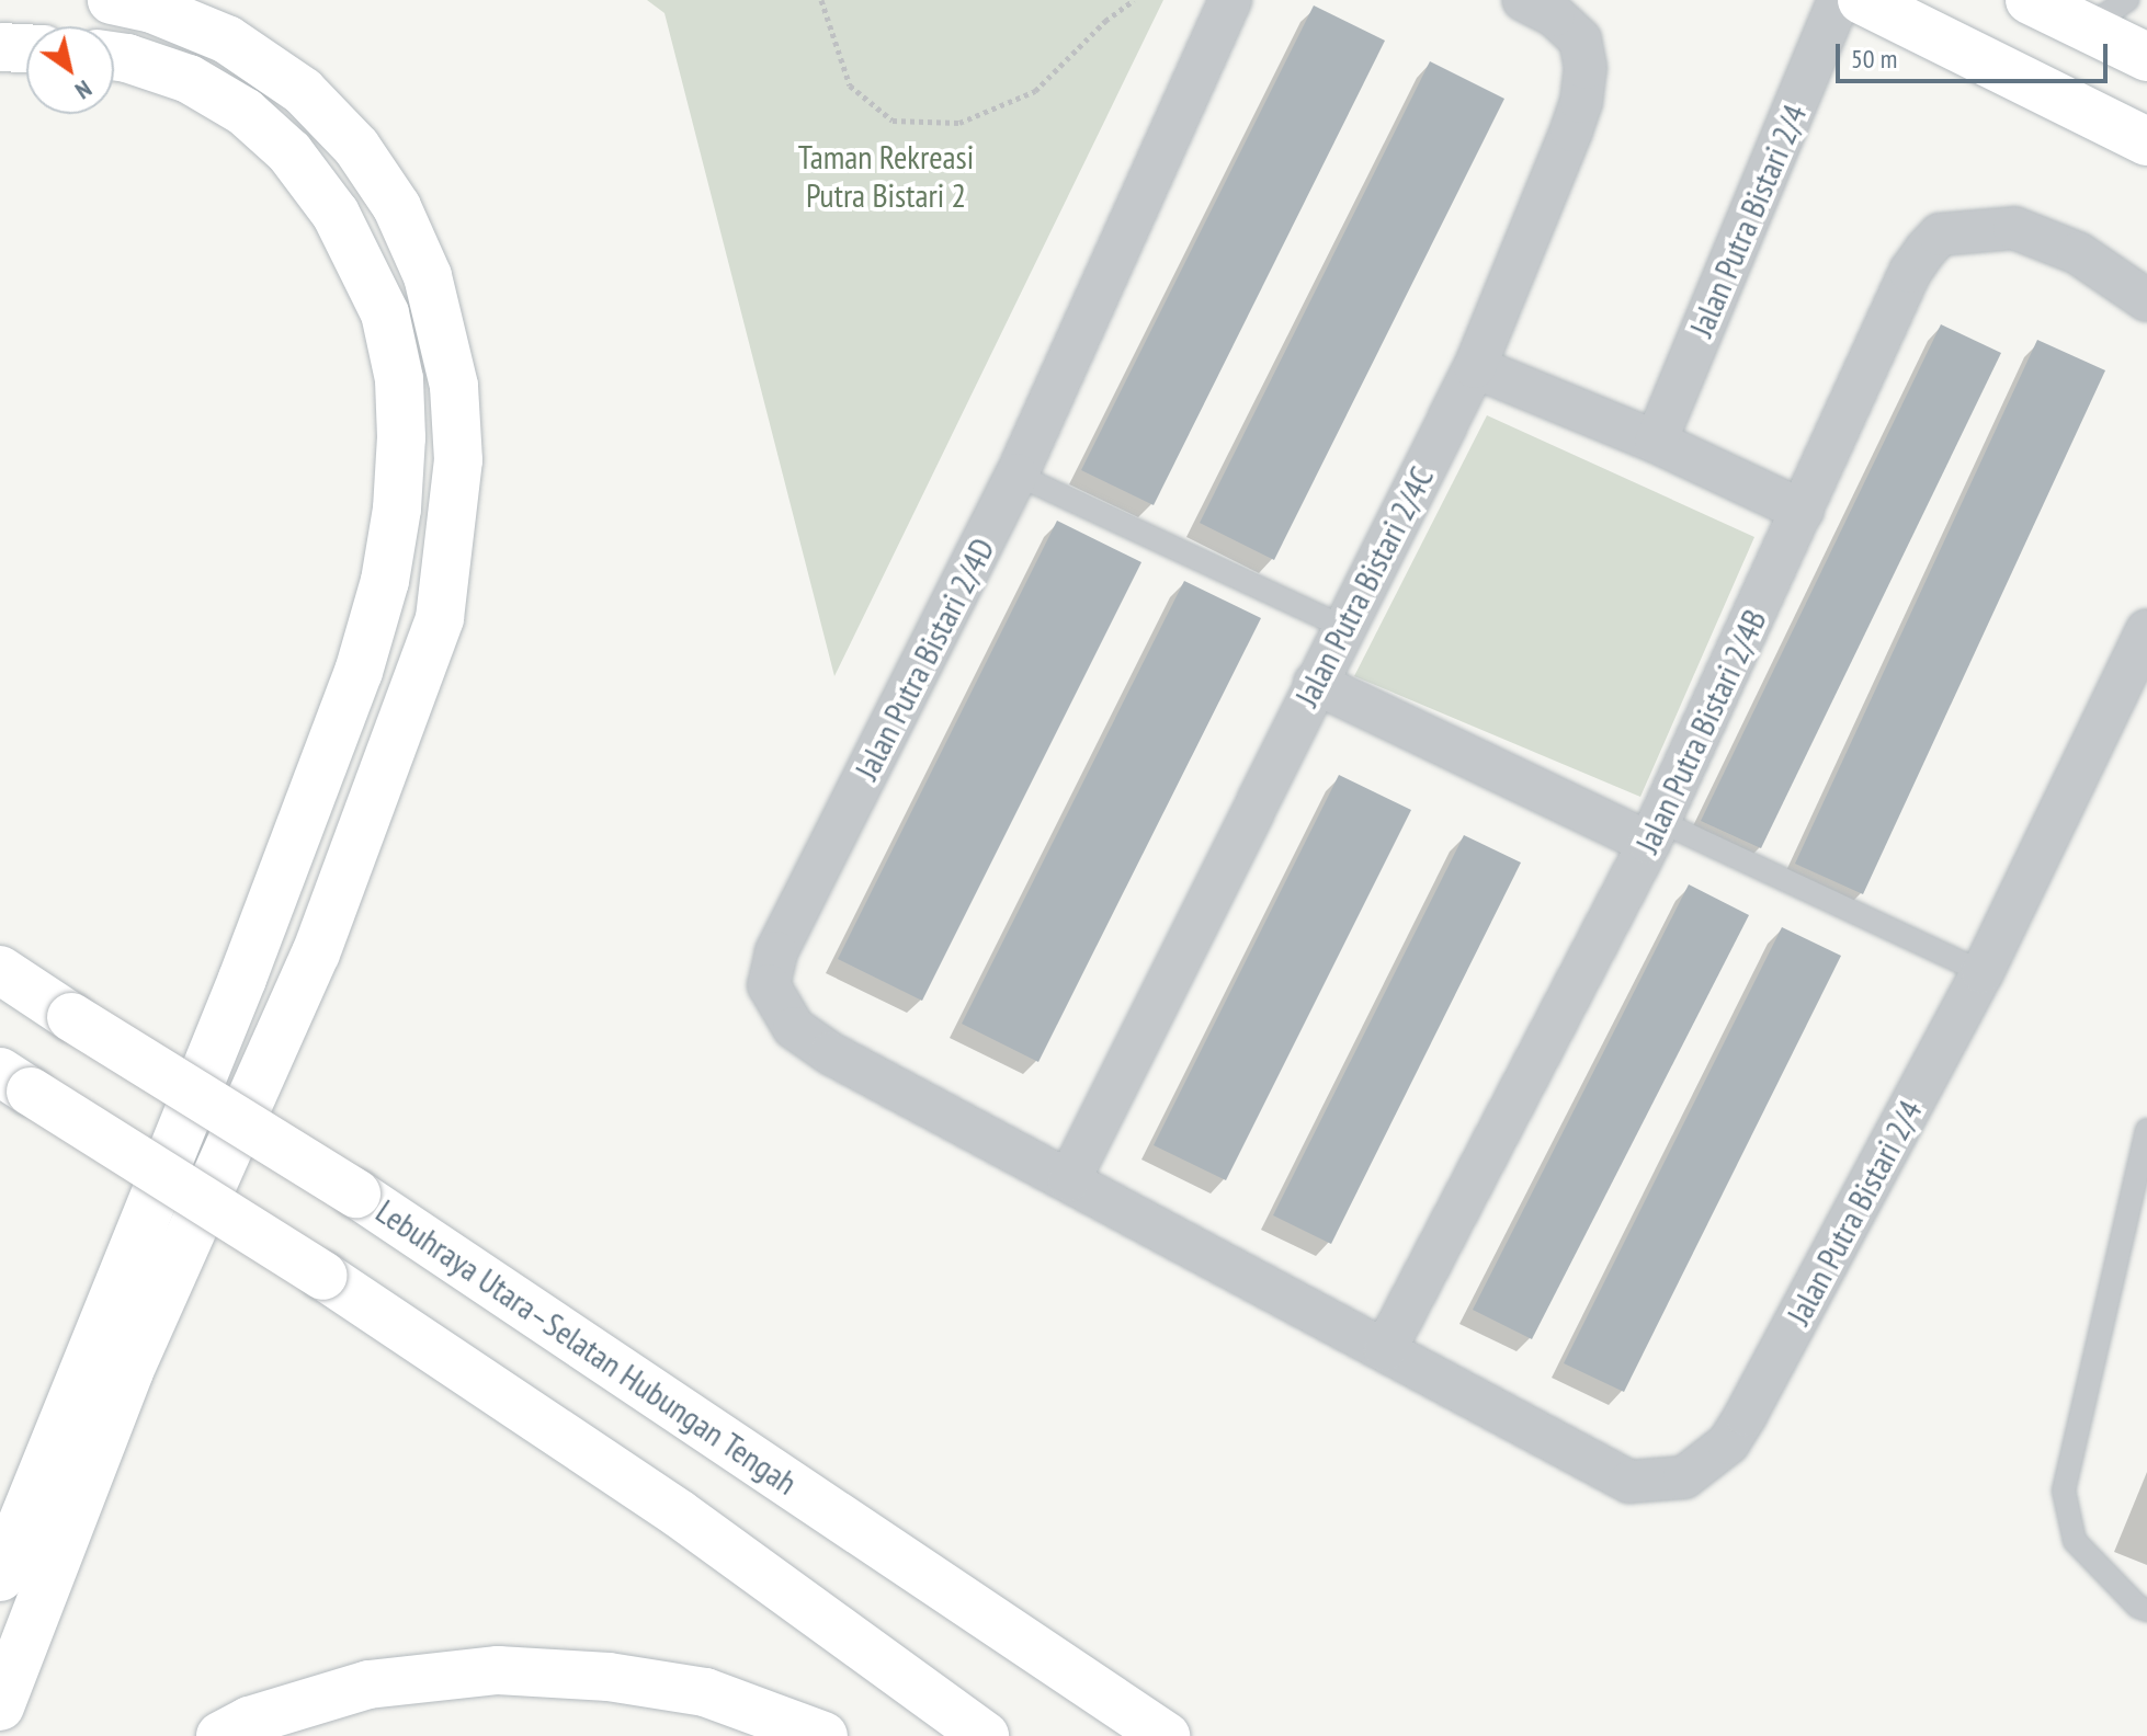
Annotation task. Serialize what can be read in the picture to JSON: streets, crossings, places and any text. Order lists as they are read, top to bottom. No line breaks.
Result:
{"streets":{"main road":["Lebuhraya Utara–Selatan Hubungan Tengah"],"street":["Jalan Putra Bistari 2/4","Jalan Putra Bistari 2/4C","Jalan Putra Bistari 2/4D","Jalan Putra Bistari 2/4B"]},"crossings":[["Jalan Putra Bistari 2/4","Jalan Putra Bistari 2/4D"],["Jalan Putra Bistari 2/4","Jalan Putra Bistari 2/4B"],["Jalan Putra Bistari 2/4C","Jalan Putra Bistari 2/4D"],["Jalan Putra Bistari 2/4D","Jalan Putra Bistari 2/4B"]],"parks":["Taman Rekreasi Putra Bistari 2"],"scale_bar":"50 m","north":"bottom right"}
